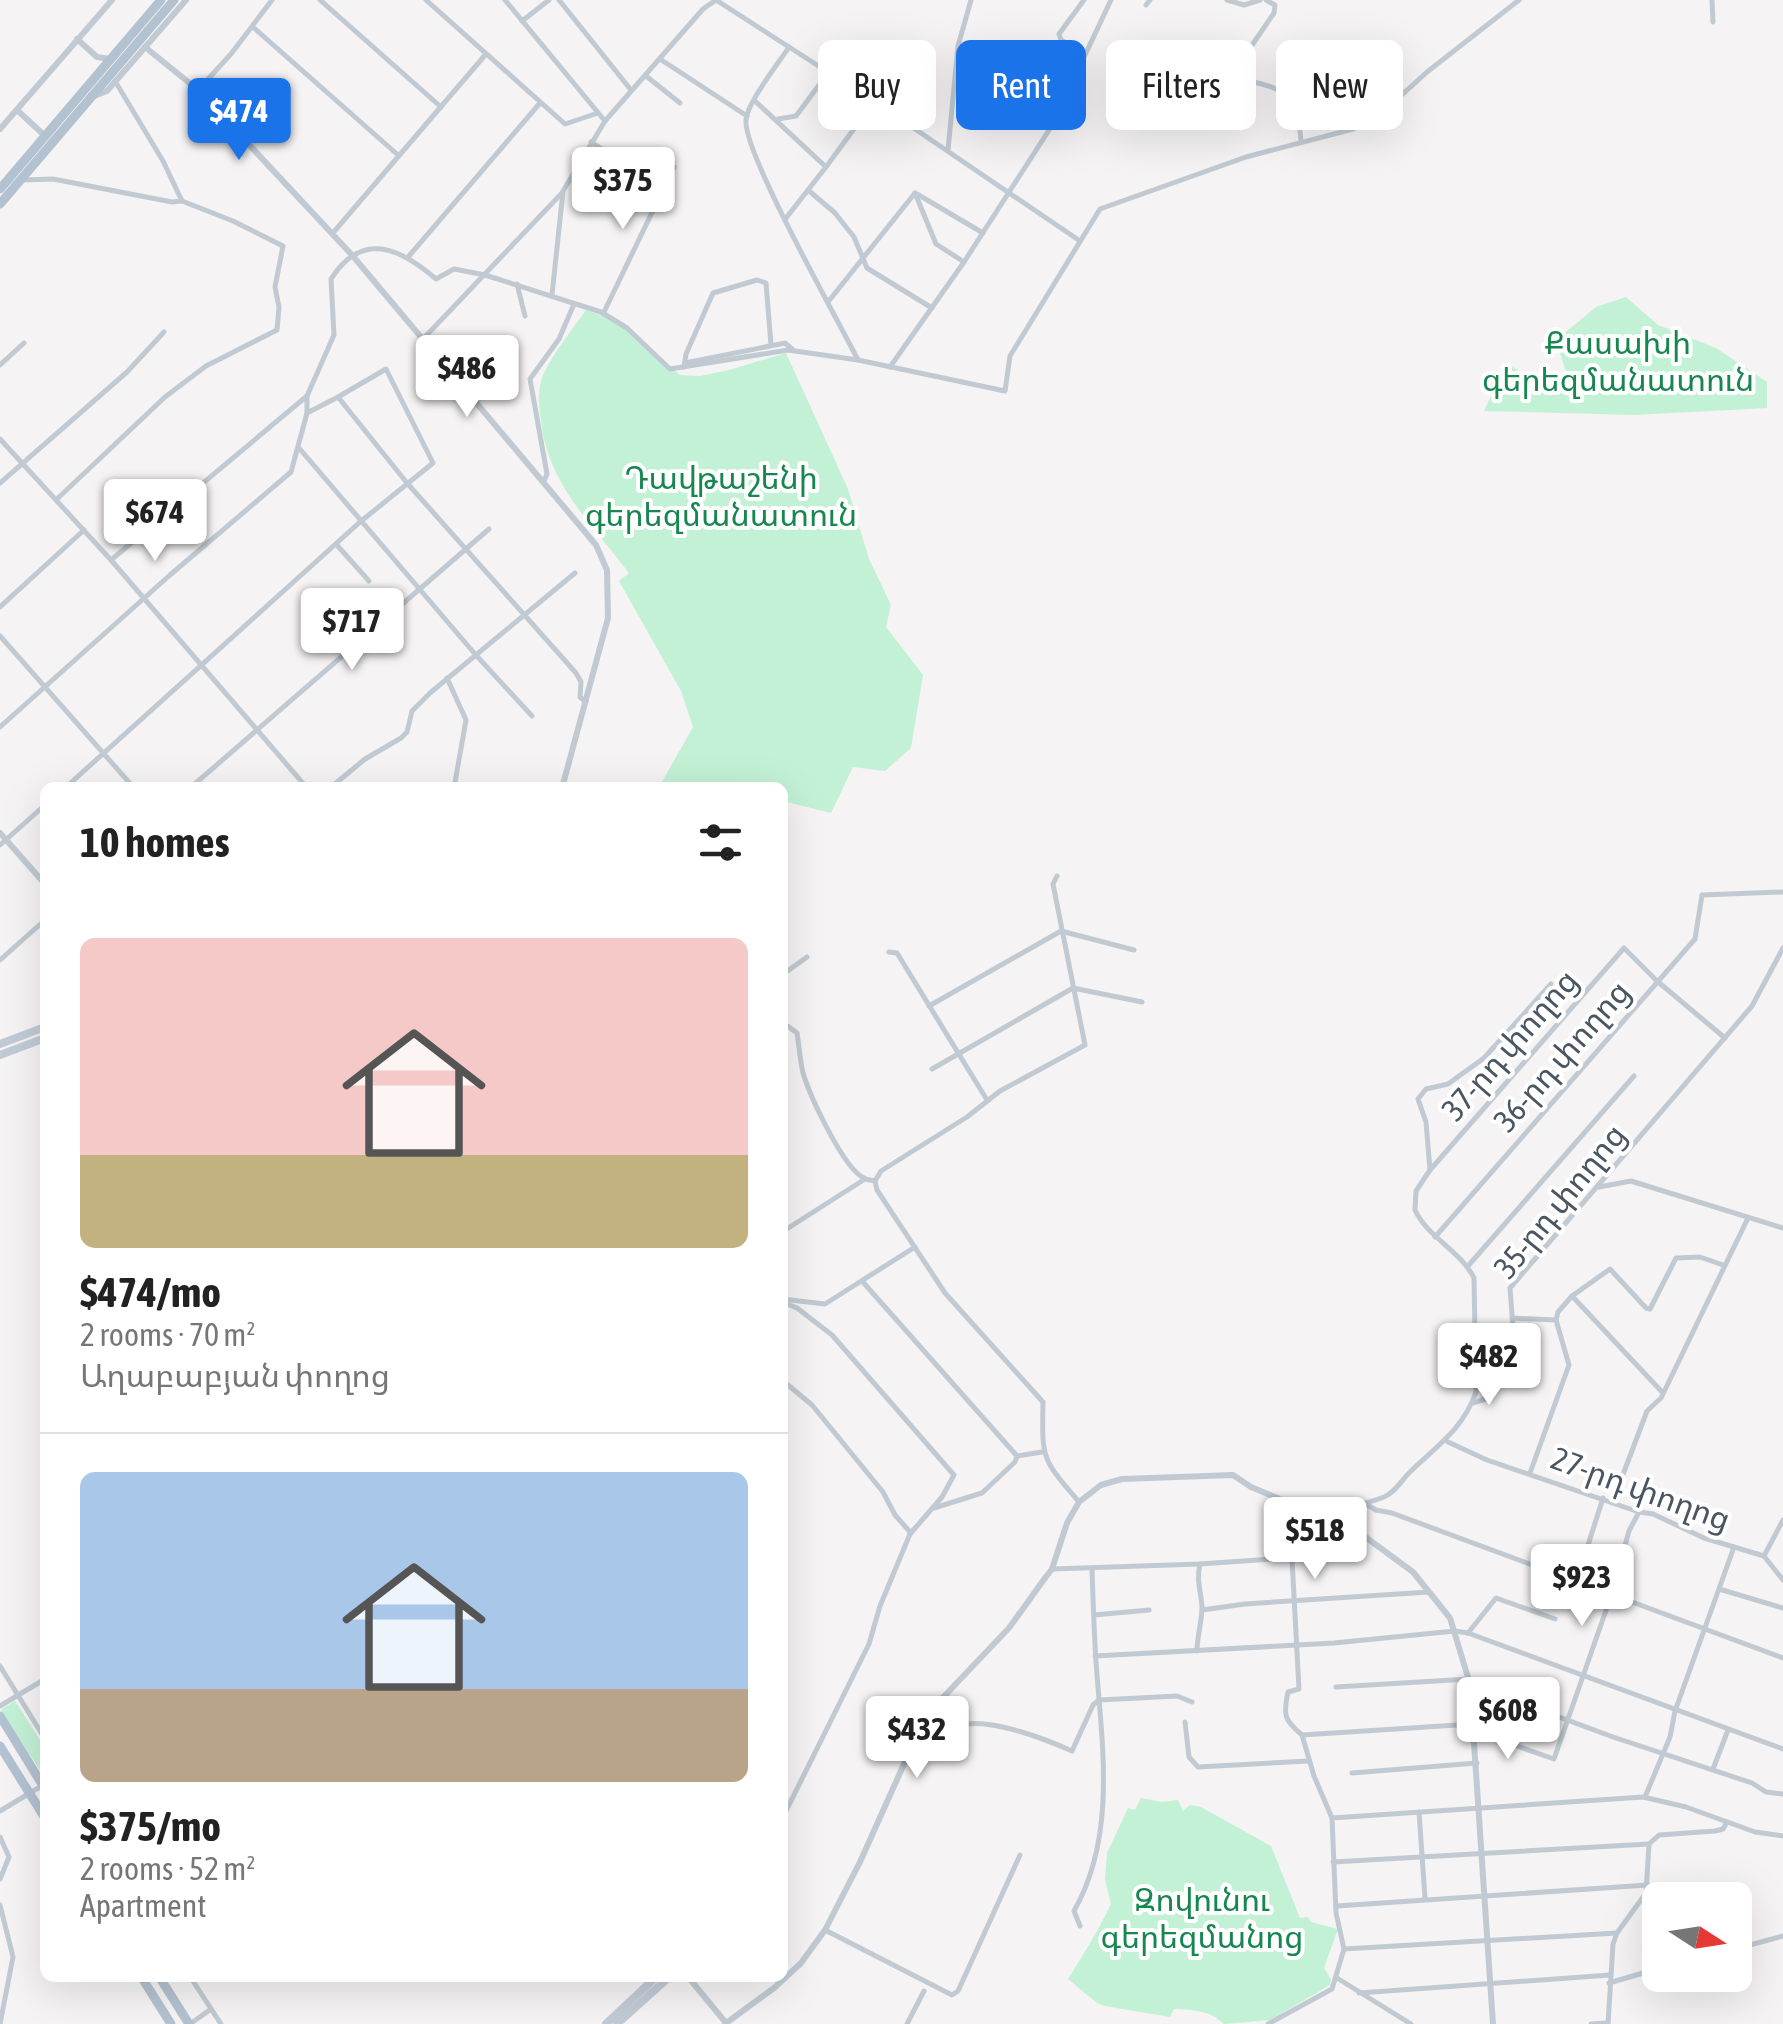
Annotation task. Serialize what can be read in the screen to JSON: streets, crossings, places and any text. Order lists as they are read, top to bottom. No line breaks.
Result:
{"streets":{"street":["37-րդ փողոց","36-րդ փողոց","35-րդ փողոց","27-րդ փողոց"]},"crossings":[["37-րդ փողոց","36-րդ փողոց"]],"parks":["Քասախի գերեզմանատուն","Դավթաշենի գերեզմանատուն","Զովունու գերեզմանոց"],"north":"right","page":{"chip":["Buy","Rent","Filters","New"],"price":["$474","$375","$486","$674","$717","$482","$518","$923","$608","$432"],"heading":"10 homes","list":[{"name":"$474/mo","note":"2 rooms · 70 m² · Աղաբաբյան փողոց"},{"name":"$375/mo","note":"2 rooms · 52 m² · Apartment"}]}}
